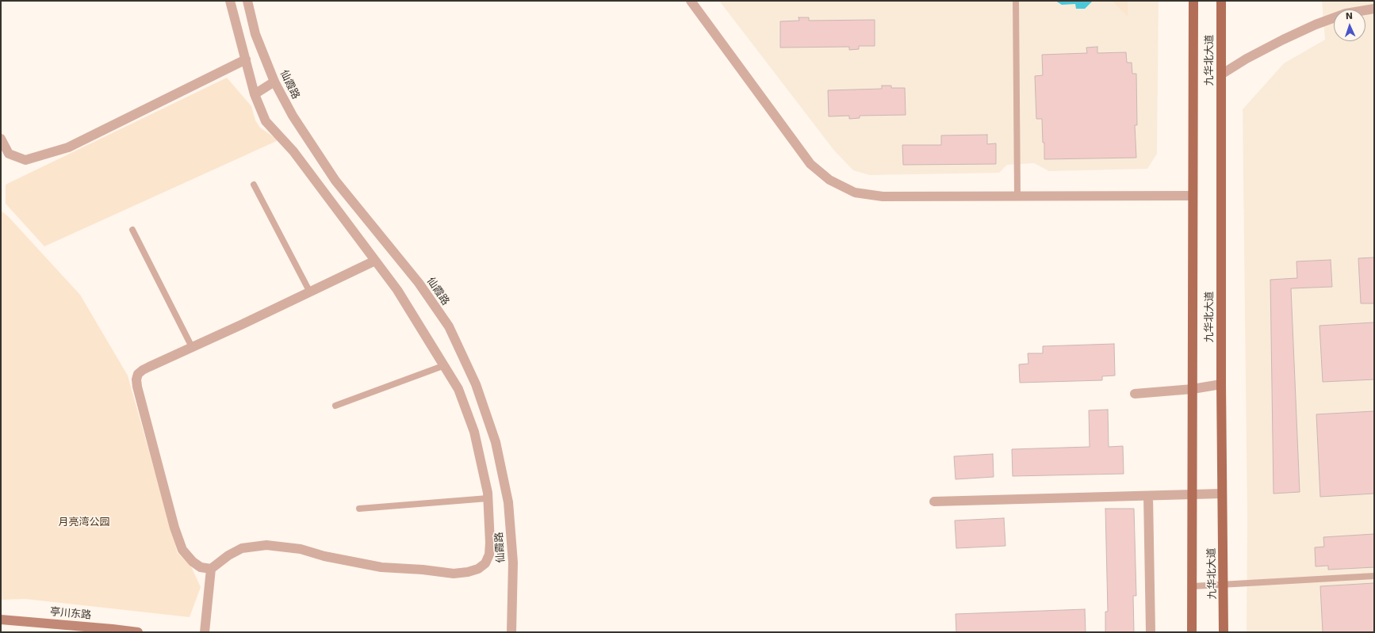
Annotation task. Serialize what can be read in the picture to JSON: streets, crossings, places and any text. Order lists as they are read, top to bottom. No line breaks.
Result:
{"streets":{"main road":["九华北大道","亭川东路"],"street":["仙霞路"]},"parks":["月亮湾公园"],"north":"top"}
